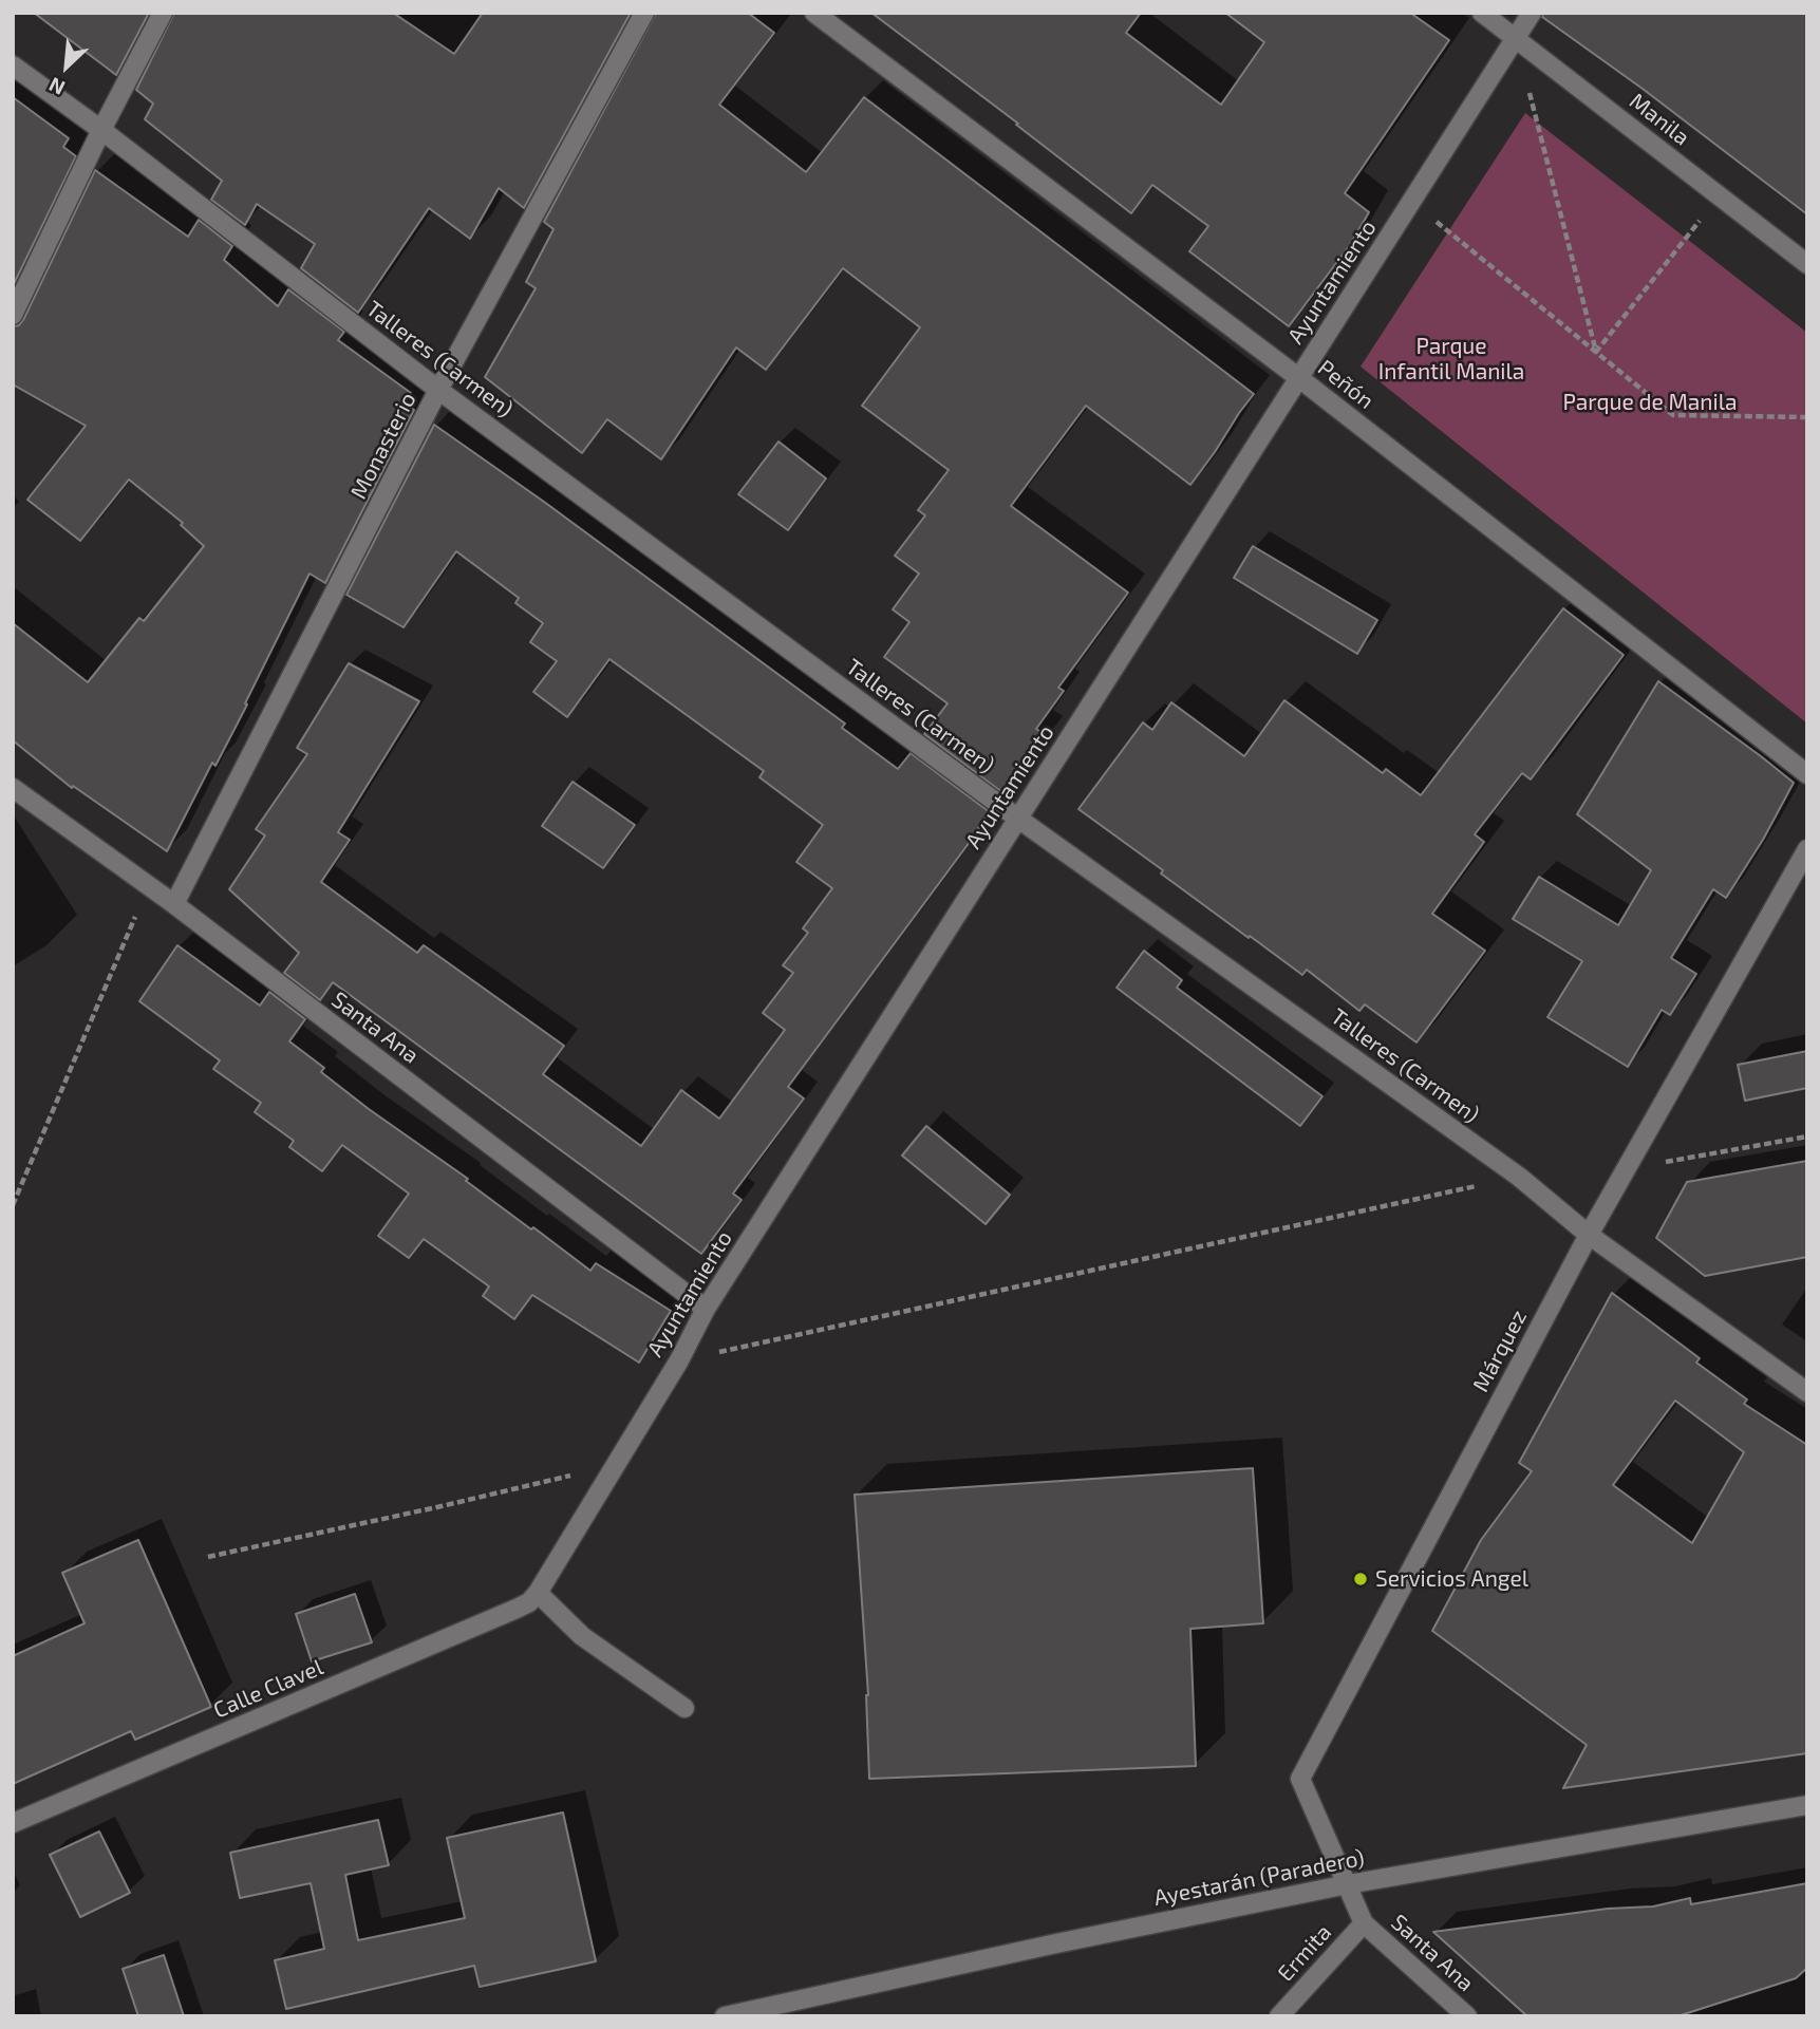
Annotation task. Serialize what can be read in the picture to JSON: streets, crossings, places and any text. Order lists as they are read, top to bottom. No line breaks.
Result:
{"streets":{"street":["Manila","Ayuntamiento","Talleres (Carmen)","Peñón","Monasterio","Santa Ana","Márquez","Calle Clavel","Ayestarán (Paradero)","Ermita"]},"crossings":[["Manila","Ayuntamiento"],["Ayuntamiento","Talleres (Carmen)"],["Ayuntamiento","Peñón"],["Ayuntamiento","Santa Ana"],["Ayuntamiento","Calle Clavel"],["Talleres (Carmen)","Monasterio"],["Talleres (Carmen)","Márquez"],["Monasterio","Santa Ana"],["Santa Ana","Márquez"],["Santa Ana","Ayestarán (Paradero)"],["Santa Ana","Ermita"],["Márquez","Ayestarán (Paradero)"]],"parks":["Parque Infantil Manila","Parque de Manila"],"places":["Servicios Angel"],"north":"bottom left"}
